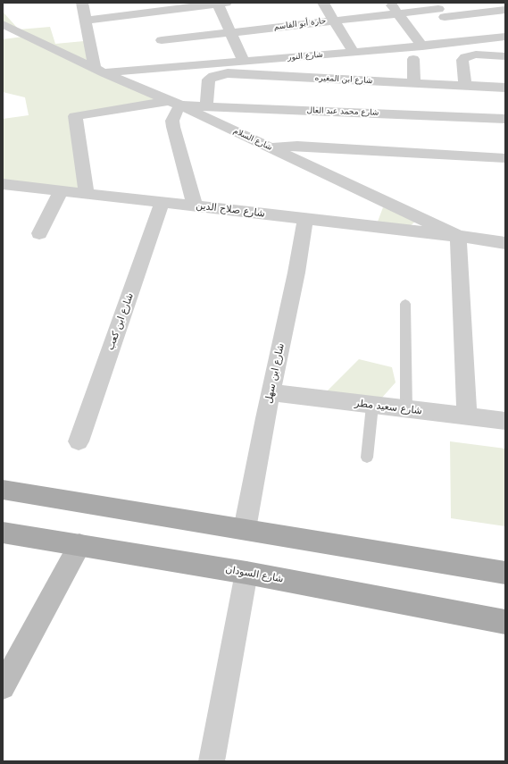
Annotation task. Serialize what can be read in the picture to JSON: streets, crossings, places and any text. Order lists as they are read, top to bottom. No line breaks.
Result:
{"streets":{"main road":["شارع السودان"],"street":["حارة أبو القاسم","شارع النور","شارع ابن المغيره","شارع محمد عبد العال","شارع السلام","شارع صلاح الدين","شارع ابن كعب","شارع ابن سهل","شارع سعيد مطر"]},"crossings":[["حارة أبو القاسم","شارع النور"],["شارع النور","شارع السلام"],["شارع ابن المغيره","شارع محمد عبد العال"],["شارع محمد عبد العال","شارع السلام"],["شارع السلام","شارع صلاح الدين"],["شارع صلاح الدين","شارع ابن كعب"],["شارع صلاح الدين","شارع ابن سهل"],["شارع ابن سهل","شارع سعيد مطر"]]}
